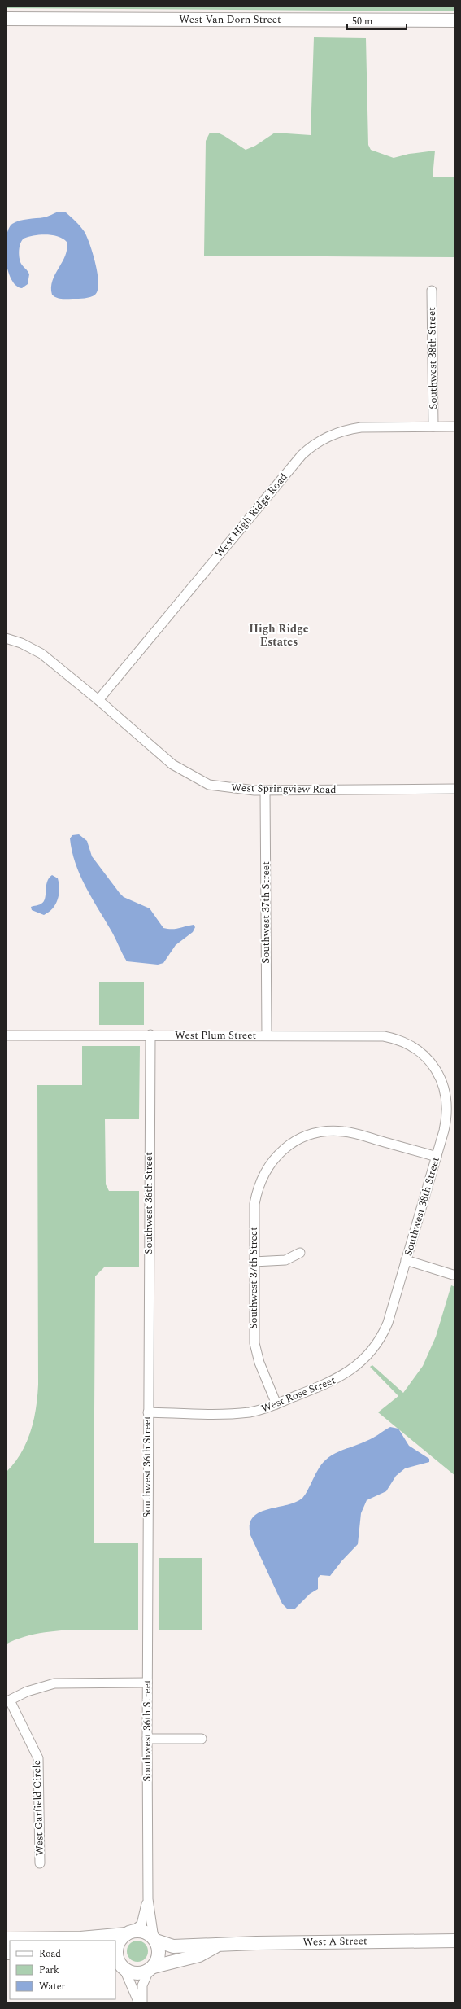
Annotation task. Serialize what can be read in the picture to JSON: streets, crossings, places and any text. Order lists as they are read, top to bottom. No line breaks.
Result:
{"streets":{"main road":["West Van Dorn Street","West A Street"],"street":["Southwest 38th Street","West High Ridge Road","West Springview Road","Southwest 37th Street","West Plum Street","Southwest 36th Street","West Rose Street","West Garfield Circle"]},"crossings":[["Southwest 38th Street","West High Ridge Road"],["Southwest 38th Street","Southwest 37th Street"],["Southwest 38th Street","West Plum Street"],["Southwest 38th Street","West Rose Street"],["West High Ridge Road","West Springview Road"],["West Springview Road","Southwest 37th Street"],["Southwest 37th Street","West Plum Street"],["Southwest 37th Street","West Rose Street"],["West Plum Street","Southwest 36th Street"],["Southwest 36th Street","West Rose Street"],["Southwest 36th Street","West A Street"]],"districts":["High Ridge Estates"],"legend":["Road","Park","Water"],"scale_bar":"50 m"}
